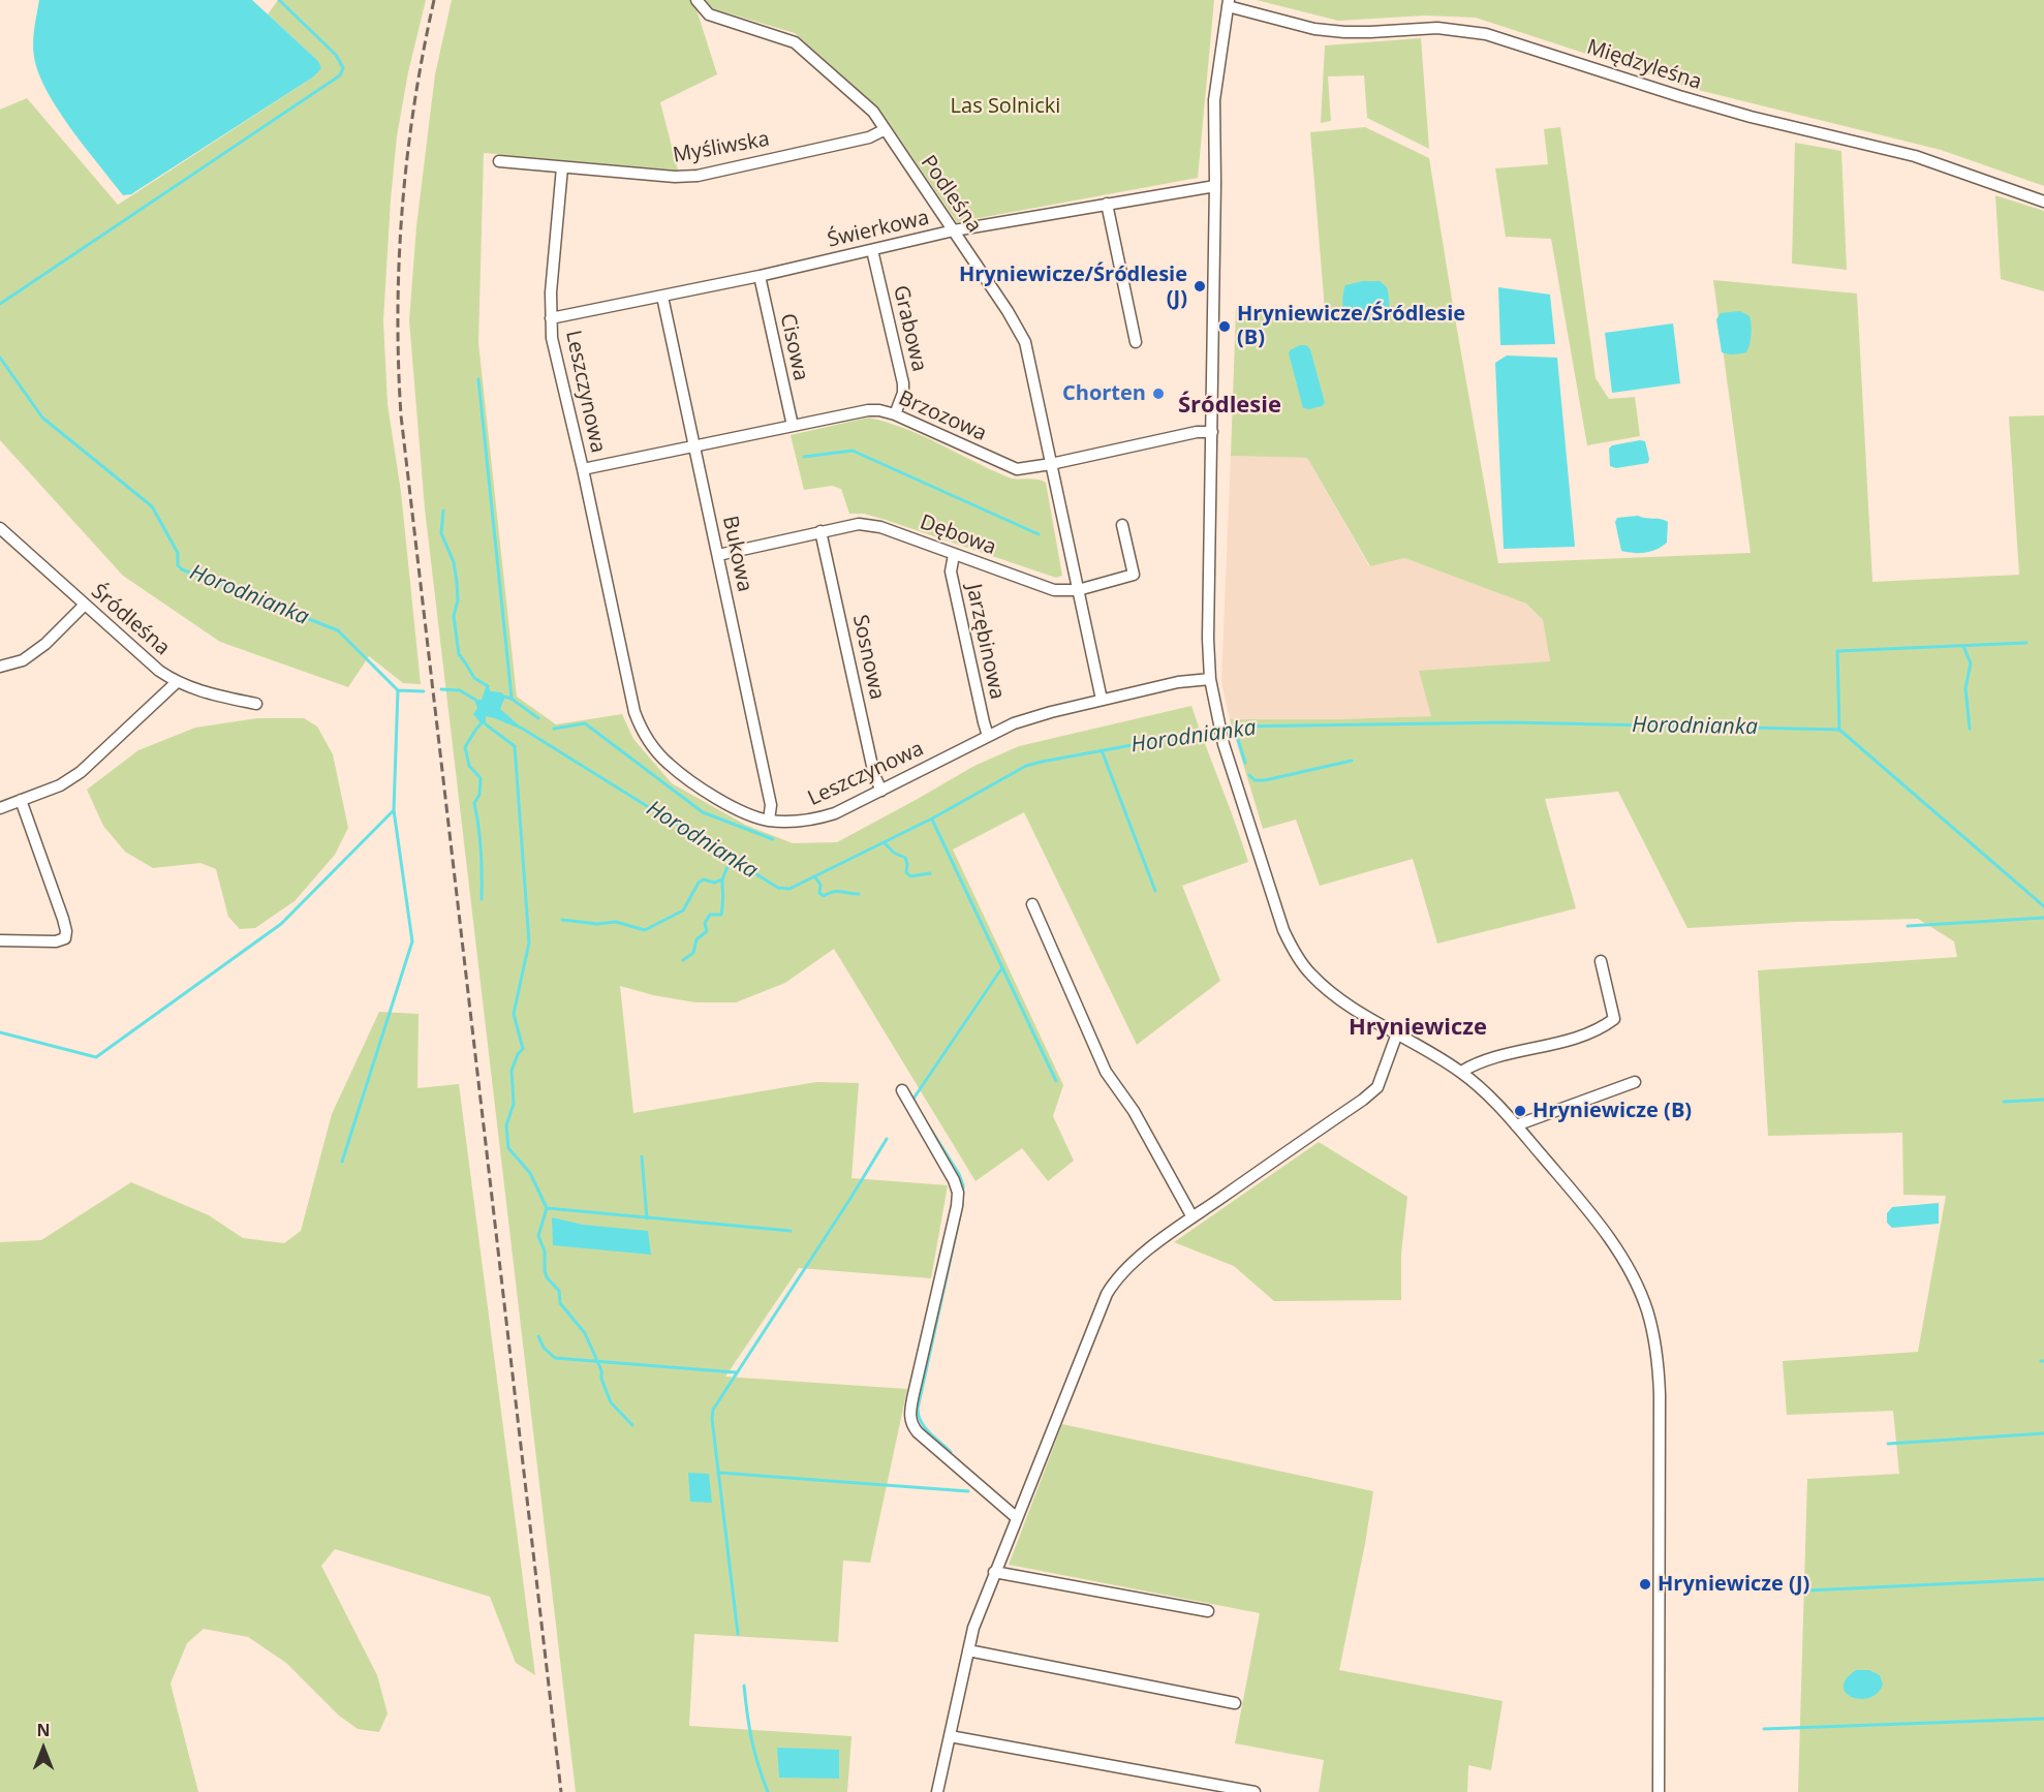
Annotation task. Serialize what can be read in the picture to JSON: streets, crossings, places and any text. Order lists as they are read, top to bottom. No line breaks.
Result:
{"streets":{"street":["Międzyleśna","Myśliwska","Podleśna","Świerkowa","Grabowa","Cisowa","Leszczynowa","Brzozowa","Dębowa","Bukowa","Śródleśna","Jarzębinowa","Sosnowa"]},"crossings":[["Myśliwska","Podleśna"],["Podleśna","Świerkowa"],["Podleśna","Leszczynowa"],["Podleśna","Brzozowa"],["Podleśna","Dębowa"],["Świerkowa","Grabowa"],["Świerkowa","Cisowa"],["Świerkowa","Leszczynowa"],["Świerkowa","Bukowa"],["Grabowa","Brzozowa"],["Cisowa","Brzozowa"],["Leszczynowa","Brzozowa"],["Leszczynowa","Bukowa"],["Leszczynowa","Jarzębinowa"],["Leszczynowa","Sosnowa"],["Brzozowa","Bukowa"],["Dębowa","Bukowa"],["Dębowa","Jarzębinowa"],["Dębowa","Sosnowa"]],"districts":["Śródlesie","Hryniewicze"],"water":["Horodnianka"],"parks":["Las Solnicki"],"places":["Hryniewicze/Śródlesie (J)","Hryniewicze/Śródlesie (B)","Chorten","Hryniewicze (B)","Hryniewicze (J)"],"north":"top"}
